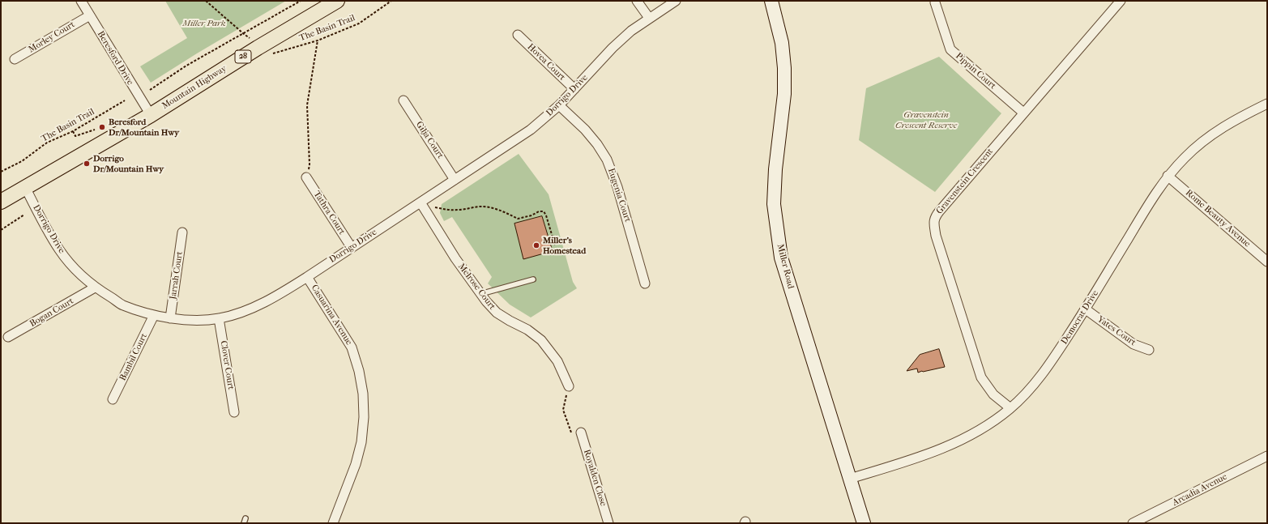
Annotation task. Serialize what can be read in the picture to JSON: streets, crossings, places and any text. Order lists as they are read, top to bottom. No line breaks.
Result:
{"streets":{"main road":["28","Mountain Highway","Miller Road"],"street":["Morley Court","Beresford Drive","Hovea Court","Pippin Court","Dorrigo Drive","Gilja Court","Gravenstein Crescent","Eugenia Court","Tathra Court","Rome Beauty Avenue","Jarrah Court","Melrose Court","Bogan Court","Casuarina Avenue","Democrat Drive","Yates Court","Bambil Court","Clover Court","Royalden Close","Arcadia Avenue"],"path":["The Basin Trail"]},"crossings":[["Morley Court","Beresford Drive"],["Beresford Drive","Mountain Highway"],["Hovea Court","Dorrigo Drive"],["Pippin Court","Gravenstein Crescent"],["Mountain Highway","Dorrigo Drive"],["Dorrigo Drive","Gilja Court"],["Dorrigo Drive","Eugenia Court"],["Dorrigo Drive","Tathra Court"],["Dorrigo Drive","Jarrah Court"],["Dorrigo Drive","Melrose Court"],["Dorrigo Drive","Bogan Court"],["Dorrigo Drive","Casuarina Avenue"],["Dorrigo Drive","Bambil Court"],["Dorrigo Drive","Clover Court"],["Gravenstein Crescent","Democrat Drive"],["Rome Beauty Avenue","Democrat Drive"],["Miller Road","Democrat Drive"],["Democrat Drive","Yates Court"]],"parks":["Miller Park","Gravenstein Crescent Reserve"],"places":["Beresford Dr/Mountain Hwy","Dorrigo Dr/Mountain Hwy","Miller's Homestead"]}
